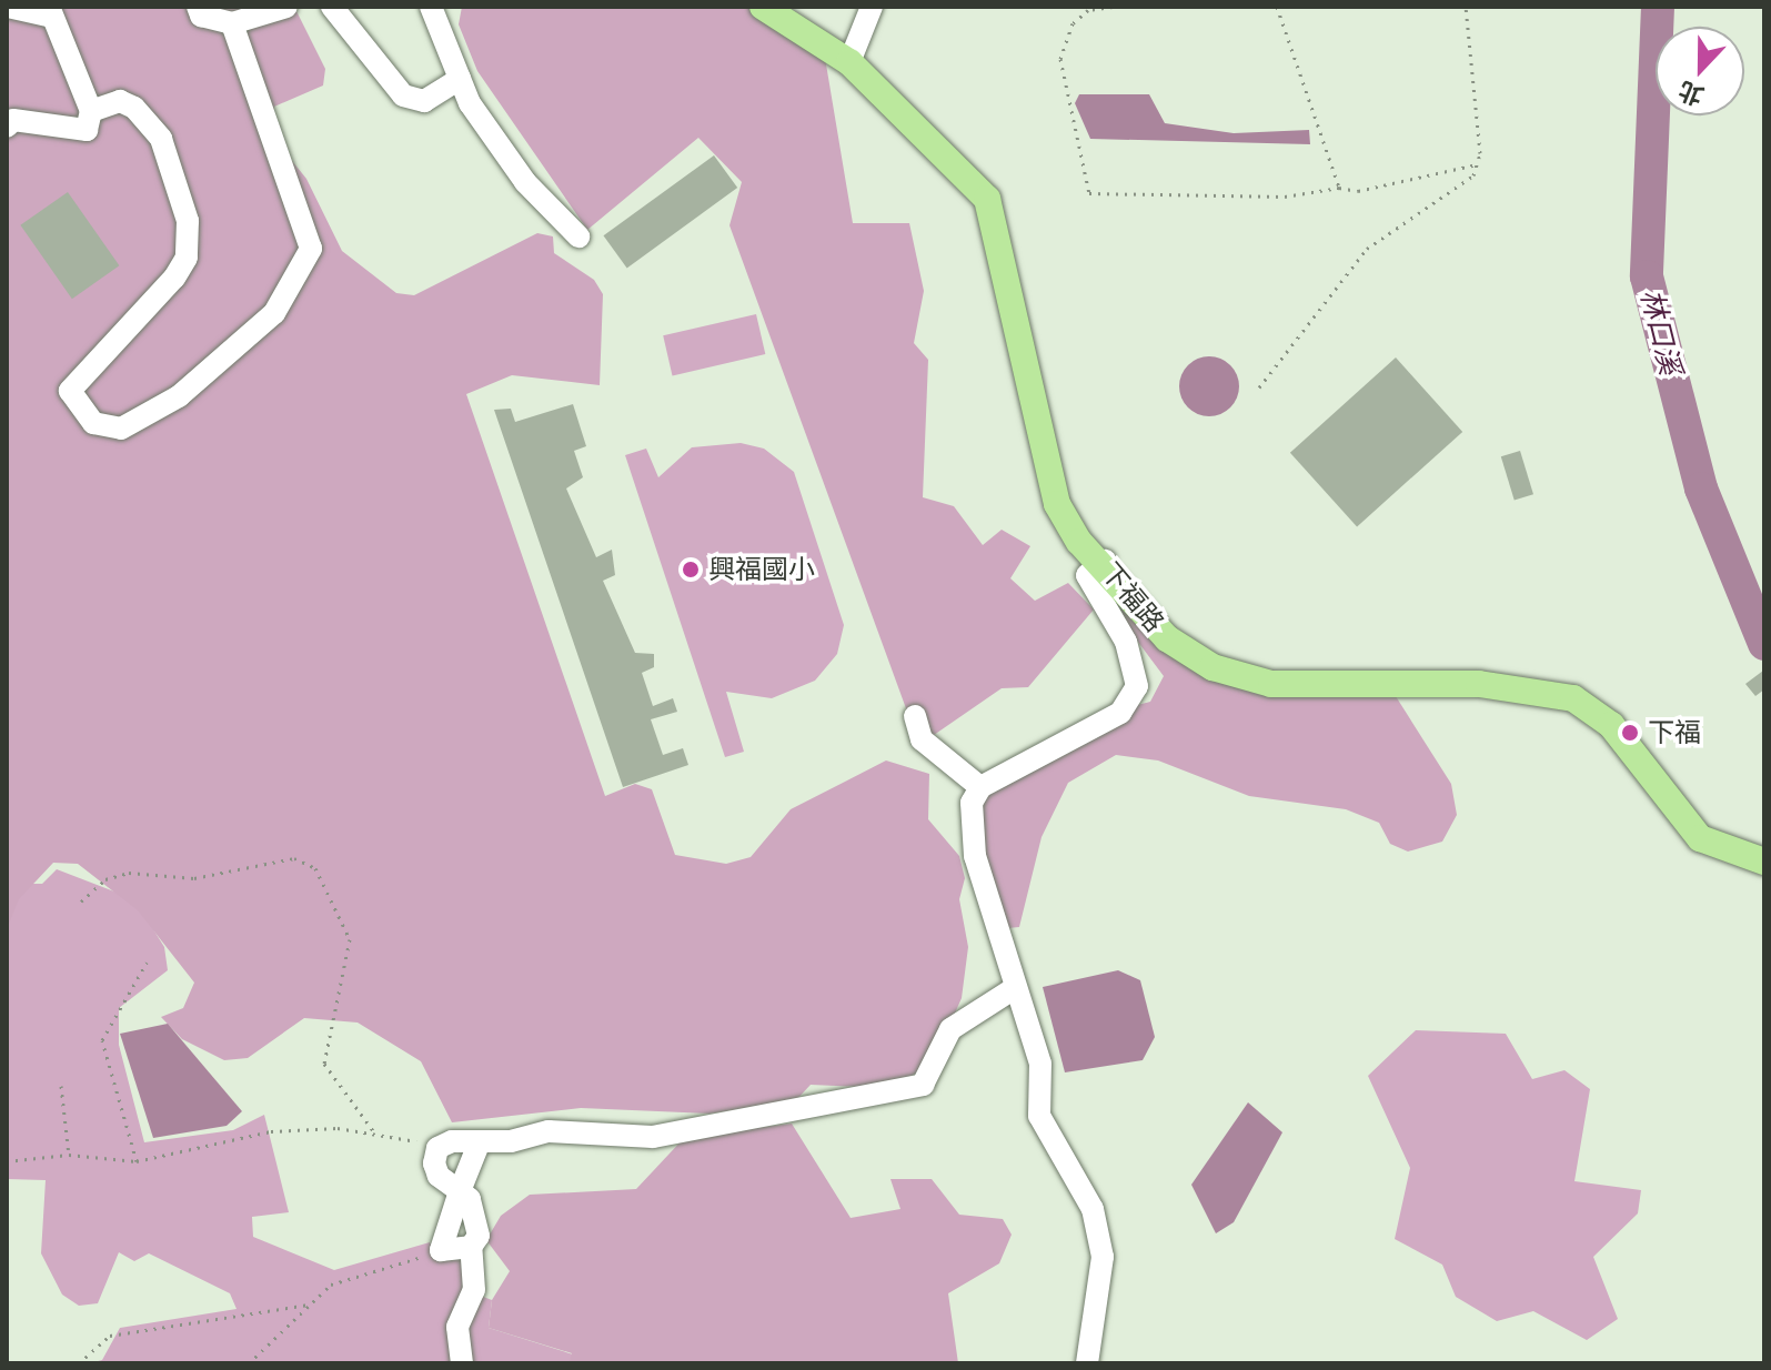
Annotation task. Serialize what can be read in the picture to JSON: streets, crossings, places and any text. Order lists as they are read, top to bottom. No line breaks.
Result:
{"streets":{"main road":["下福路"]},"water":["林口溪"],"places":["興福國小","下福"],"north":"bottom"}
